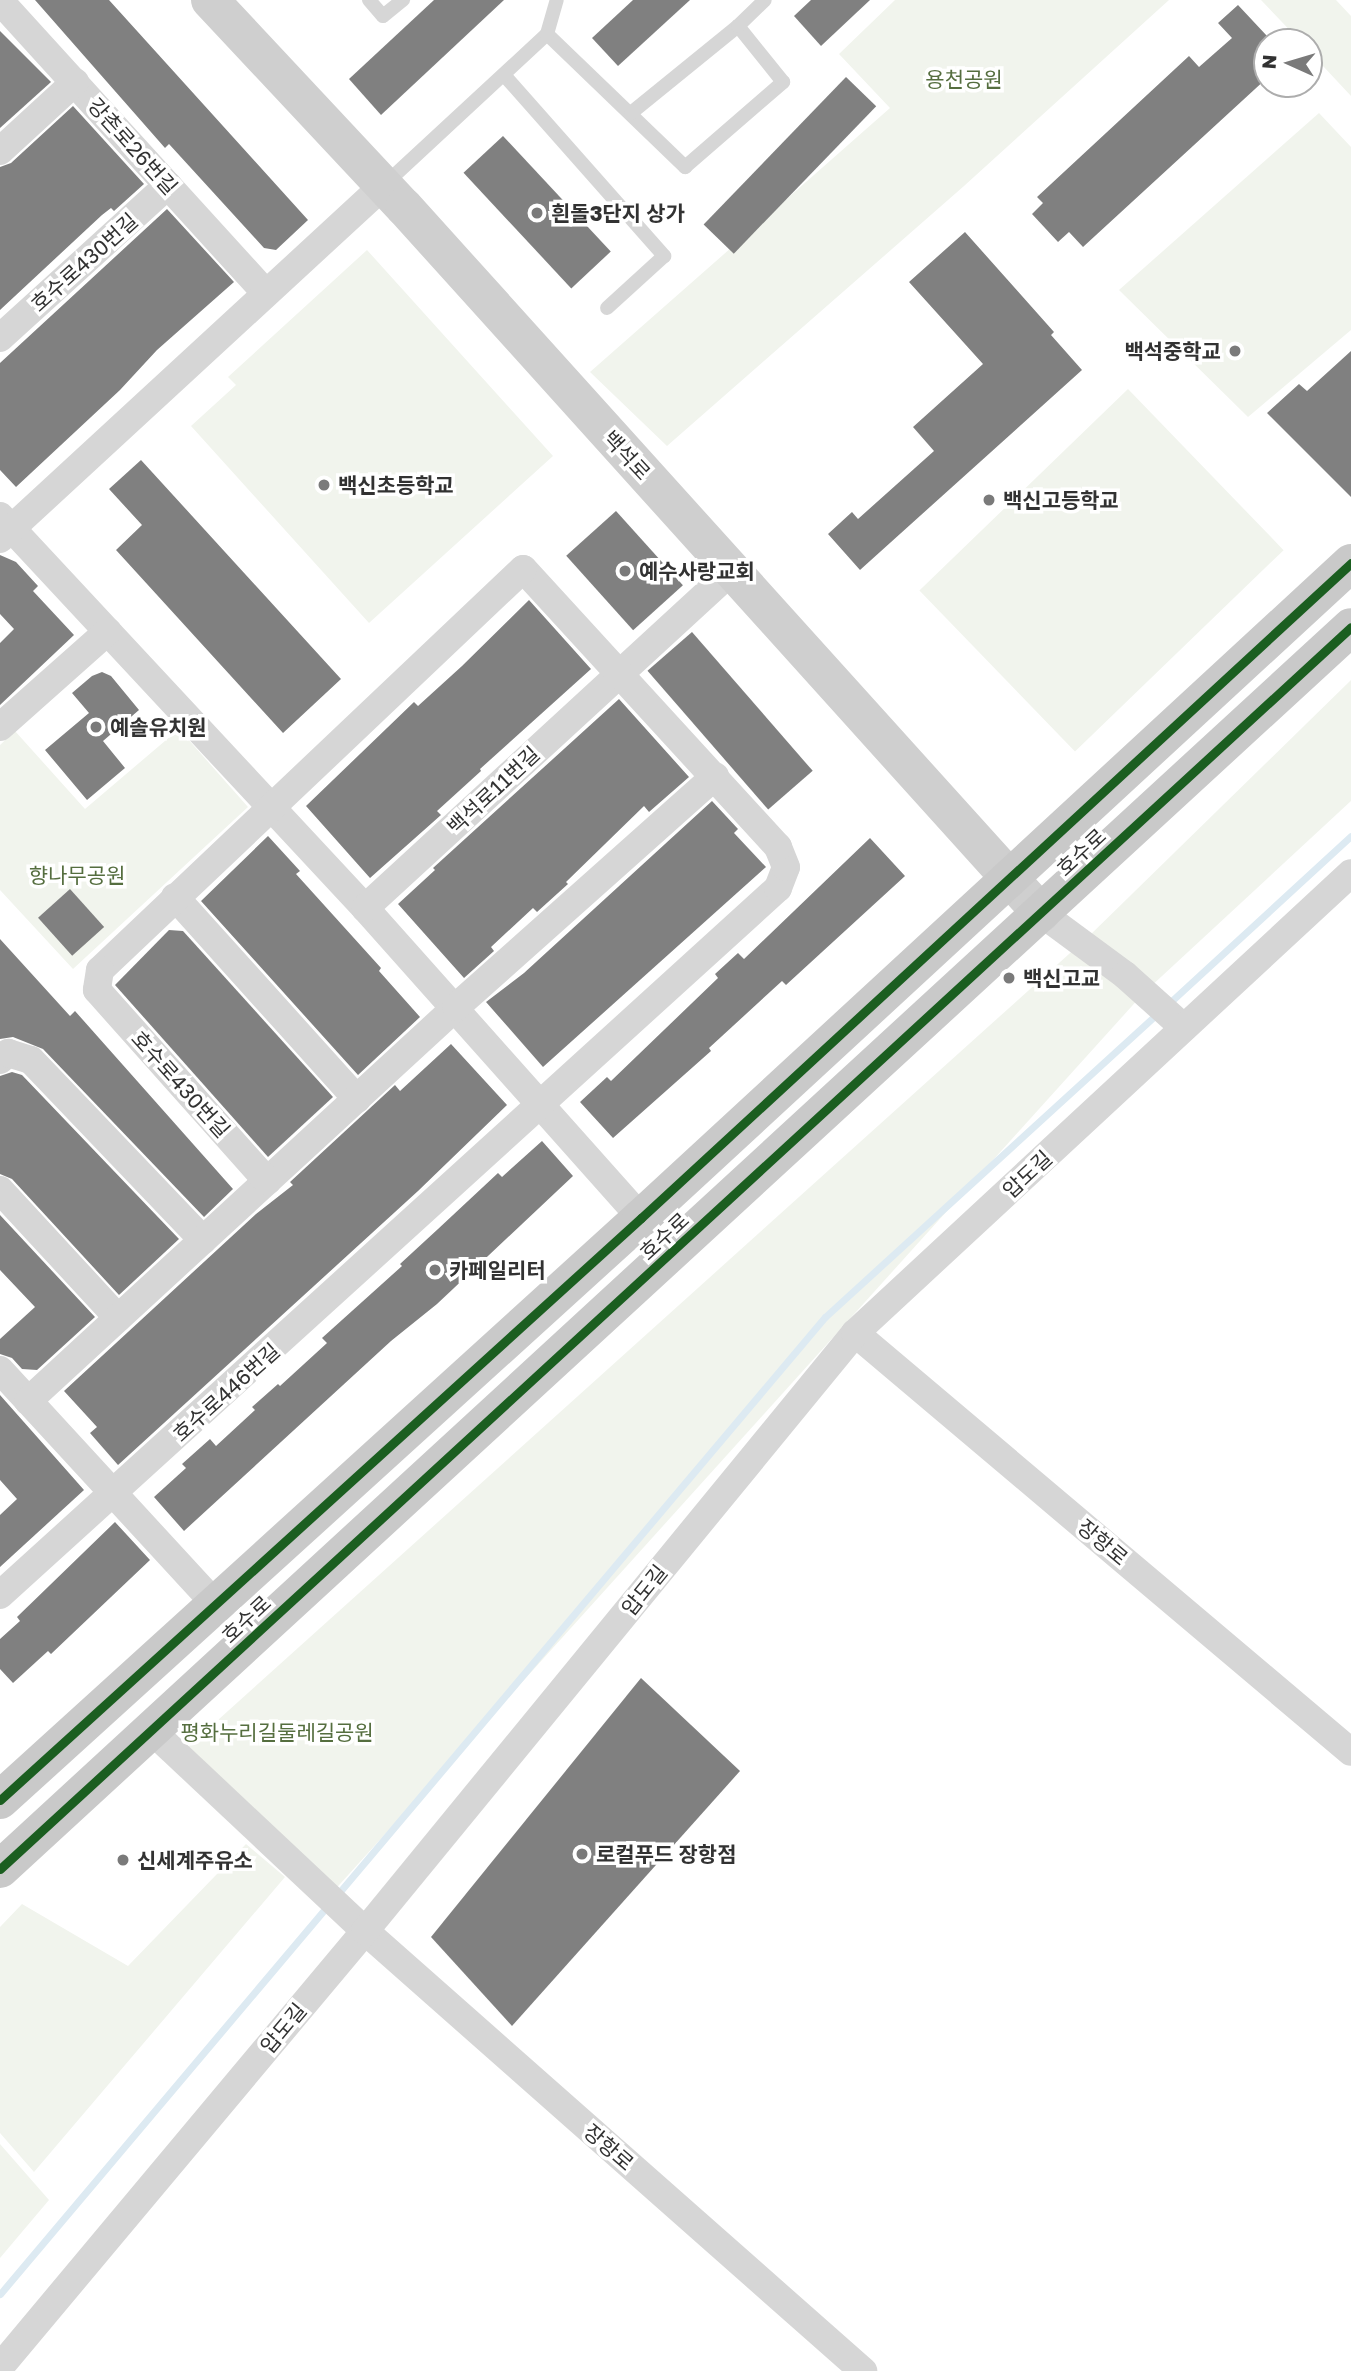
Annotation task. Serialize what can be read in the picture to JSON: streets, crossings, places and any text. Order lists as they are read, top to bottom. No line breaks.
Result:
{"streets":{"main road":["백석로","호수로"],"street":["강촌로26번길","호수로430번길","백석로11번길","압도길","호수로446번길","장항로"]},"crossings":[["강촌로26번길","호수로430번길"],["호수로430번길","백석로11번길"],["백석로","백석로11번길"],["백석로","호수로"],["호수로","장항로"],["압도길","장항로"]],"parks":["용천공원","향나무공원","평화누리길둘레길공원"],"places":["흰돌3단지 상가","백석중학교","백신초등학교","백신고등학교","예수사랑교회","예솔유치원","백신고교","카페일리터","로컬푸드 장항점","신세계주유소"],"north":"left"}
